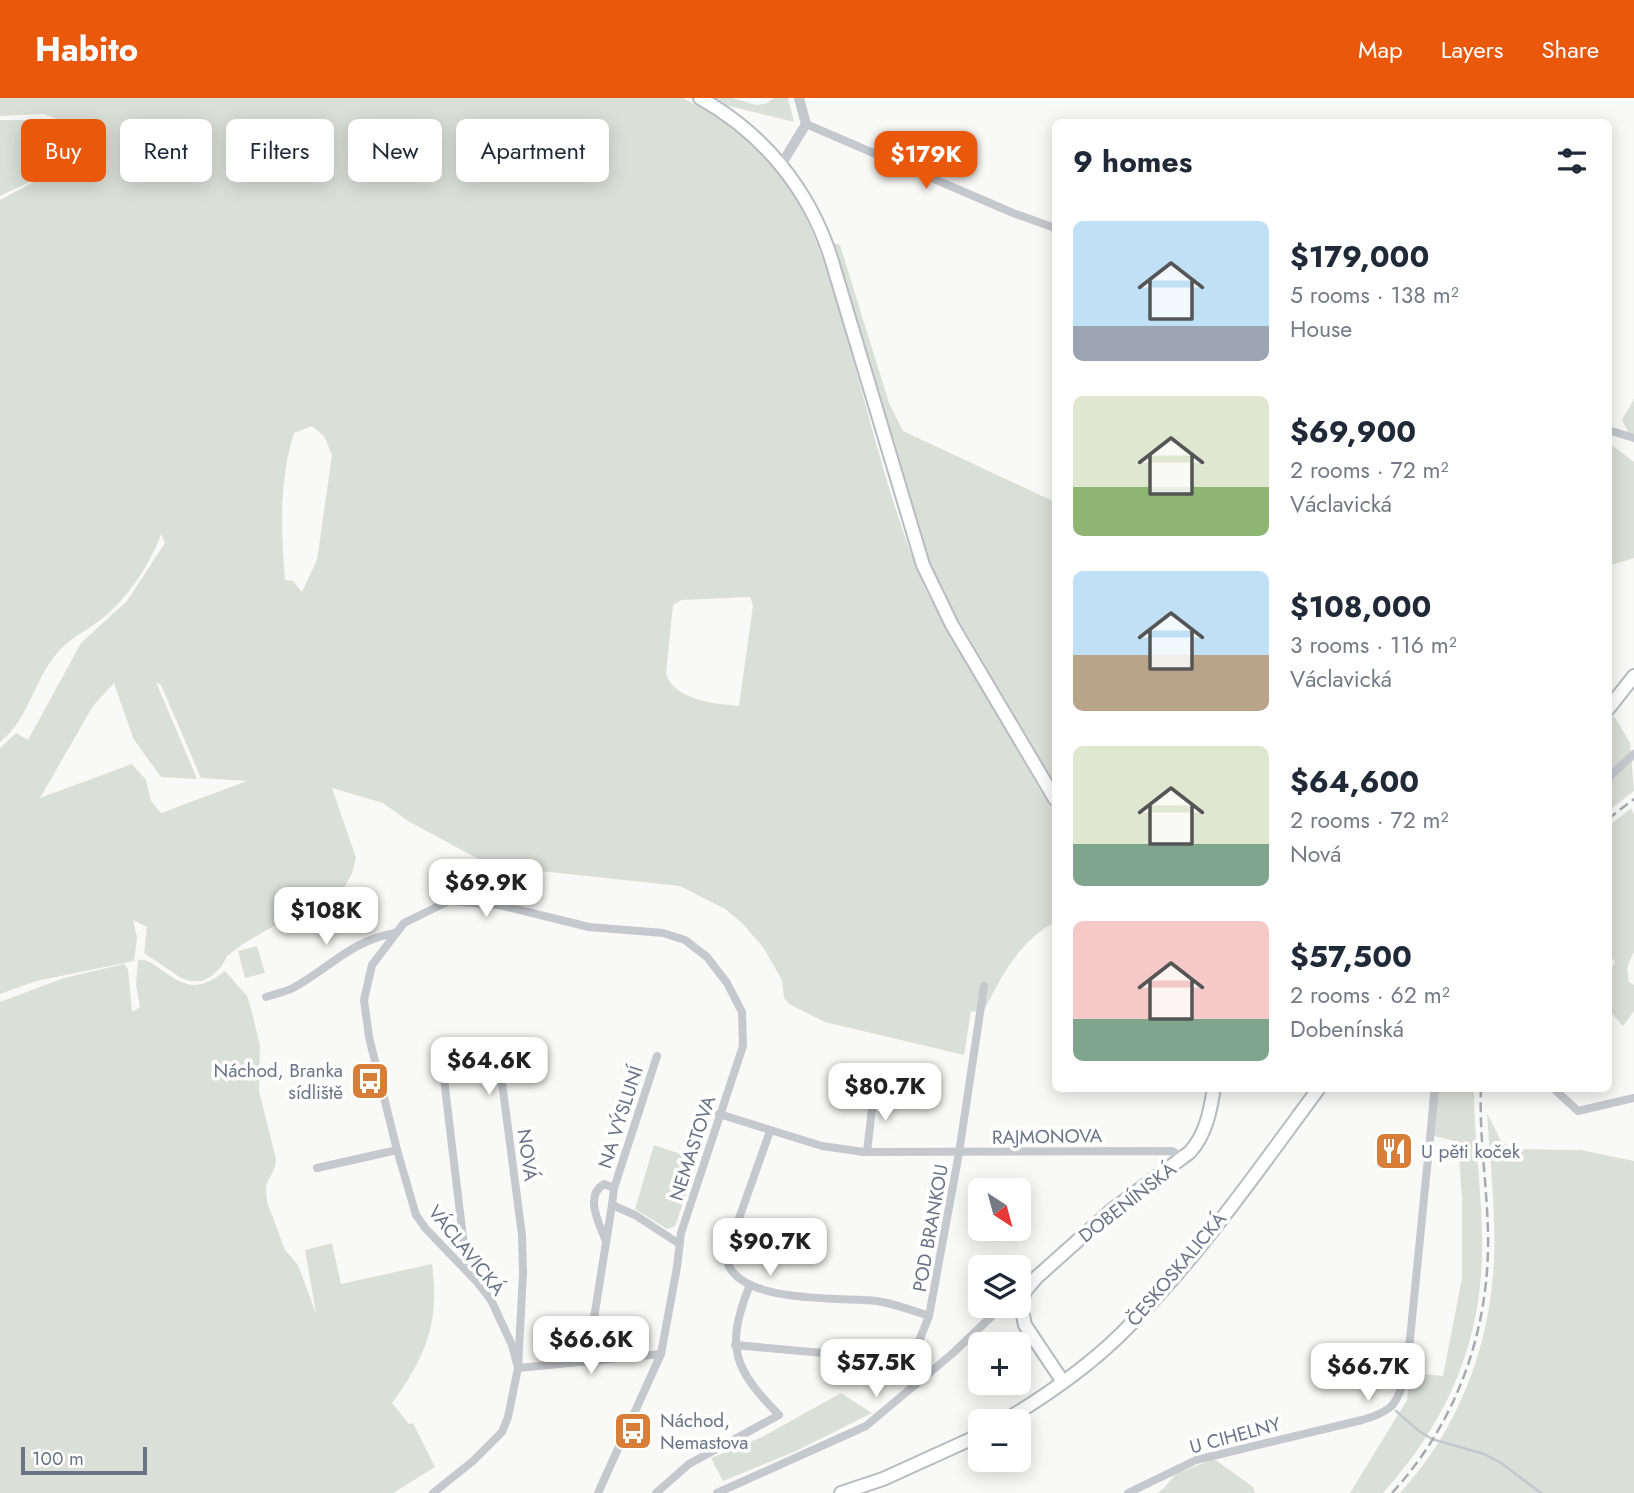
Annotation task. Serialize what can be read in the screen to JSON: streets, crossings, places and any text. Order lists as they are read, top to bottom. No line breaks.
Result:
{"streets":{"main road":["DOBENÍNSKÁ","ČESKOSKALICKÁ"],"street":["NA VÝSLUNÍ","RAJMONOVA","NEMASTOVA","NOVÁ","POD BRANKOU","VÁCLAVICKÁ","U CIHELNY"]},"crossings":[["RAJMONOVA","NEMASTOVA"],["RAJMONOVA","DOBENÍNSKÁ"],["RAJMONOVA","POD BRANKOU"],["NEMASTOVA","VÁCLAVICKÁ"],["NOVÁ","VÁCLAVICKÁ"]],"places":{"bus stop":["Náchod, Branka sídliště","Náchod, Nemastova"],"restaurant":["U pěti koček"]},"scale_bar":"100 m","north":"bottom right","page":{"header":"Habito","nav":["Map","Layers","Share"],"chip":["Buy","Rent","Filters","New","Apartment"],"heading":"9 homes","price":["$179K","$69.9K","$108K","$64.6K","$80.7K","$90.7K","$66.6K","$57.5K","$66.7K"],"list":[{"name":"$179,000","note":"5 rooms · 138 m² · House"},{"name":"$69,900","note":"2 rooms · 72 m² · Václavická"},{"name":"$108,000","note":"3 rooms · 116 m² · Václavická"},{"name":"$64,600","note":"2 rooms · 72 m² · Nová"},{"name":"$57,500","note":"2 rooms · 62 m² · Dobenínská"}],"map_buttons":["+","−"],"scale":"100 m"}}
